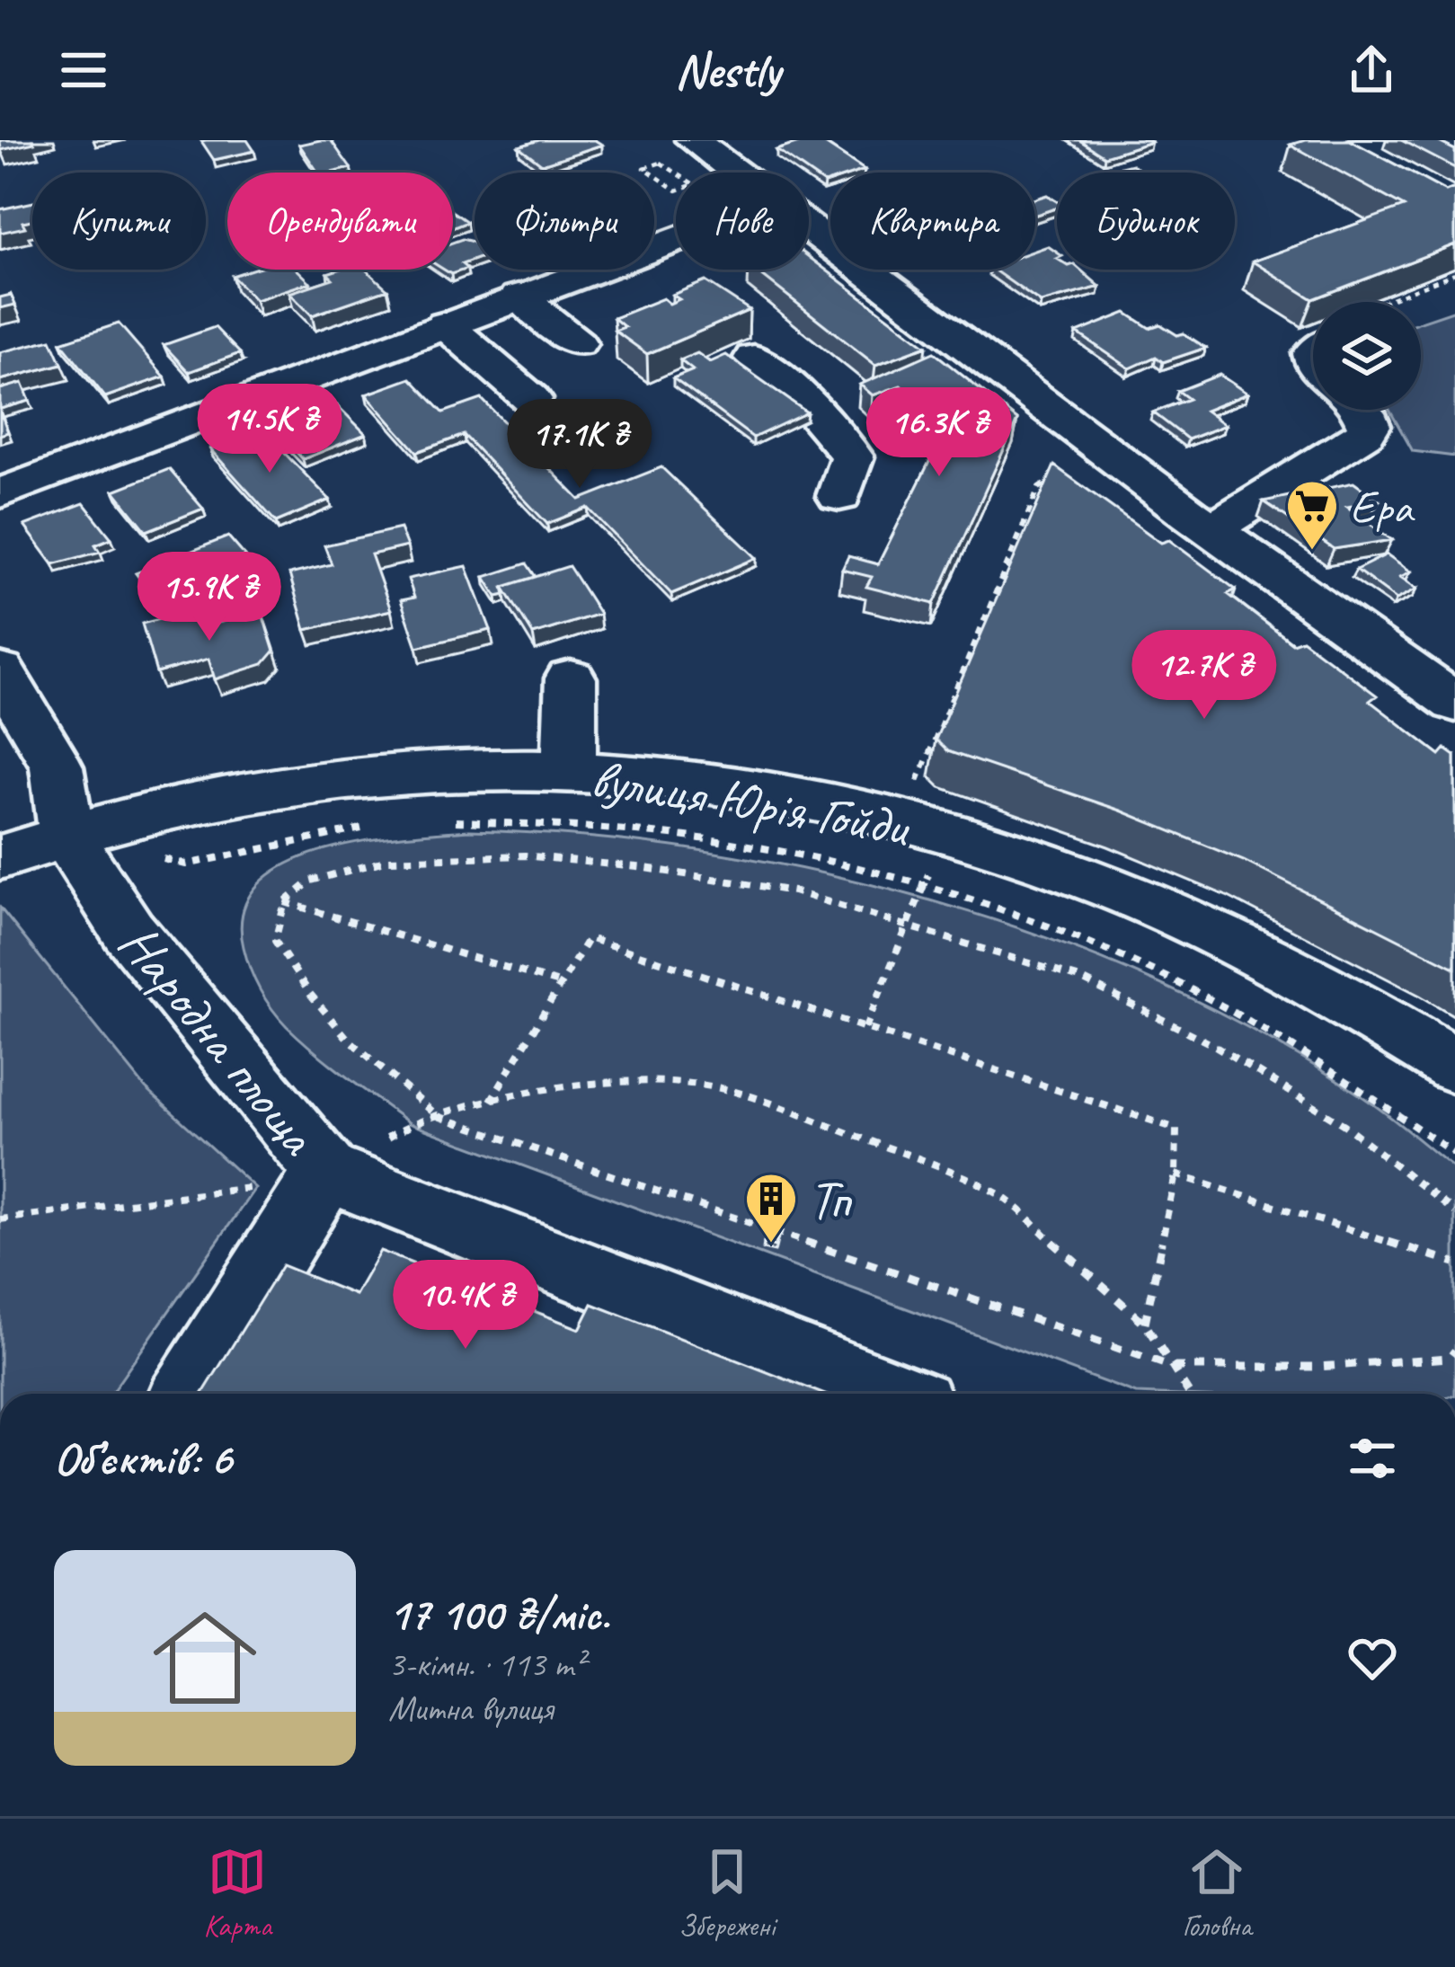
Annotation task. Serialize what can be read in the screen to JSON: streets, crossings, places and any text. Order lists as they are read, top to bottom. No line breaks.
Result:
{"streets":{"main road":["вулиця Юрія Гойди","Народна площа"]},"crossings":[["вулиця Юрія Гойди","Народна площа"]],"places":{"supermarket":["Ера"],"building":["Тп"]},"page":{"header":"Nestly","chip":["Купити","Орендувати","Фільтри","Нове","Квартира","Будинок"],"price":["14.5K ₴","16.3K ₴","17.1K ₴","15.9K ₴","12.7K ₴","10.4K ₴"],"heading":"Об’єктів: 6","list":[{"name":"17 100 ₴/міс.","note":"3-кімн. · 113 m² · Митна вулиця"}],"tabs":["Карта","Збережені","Головна"]}}
